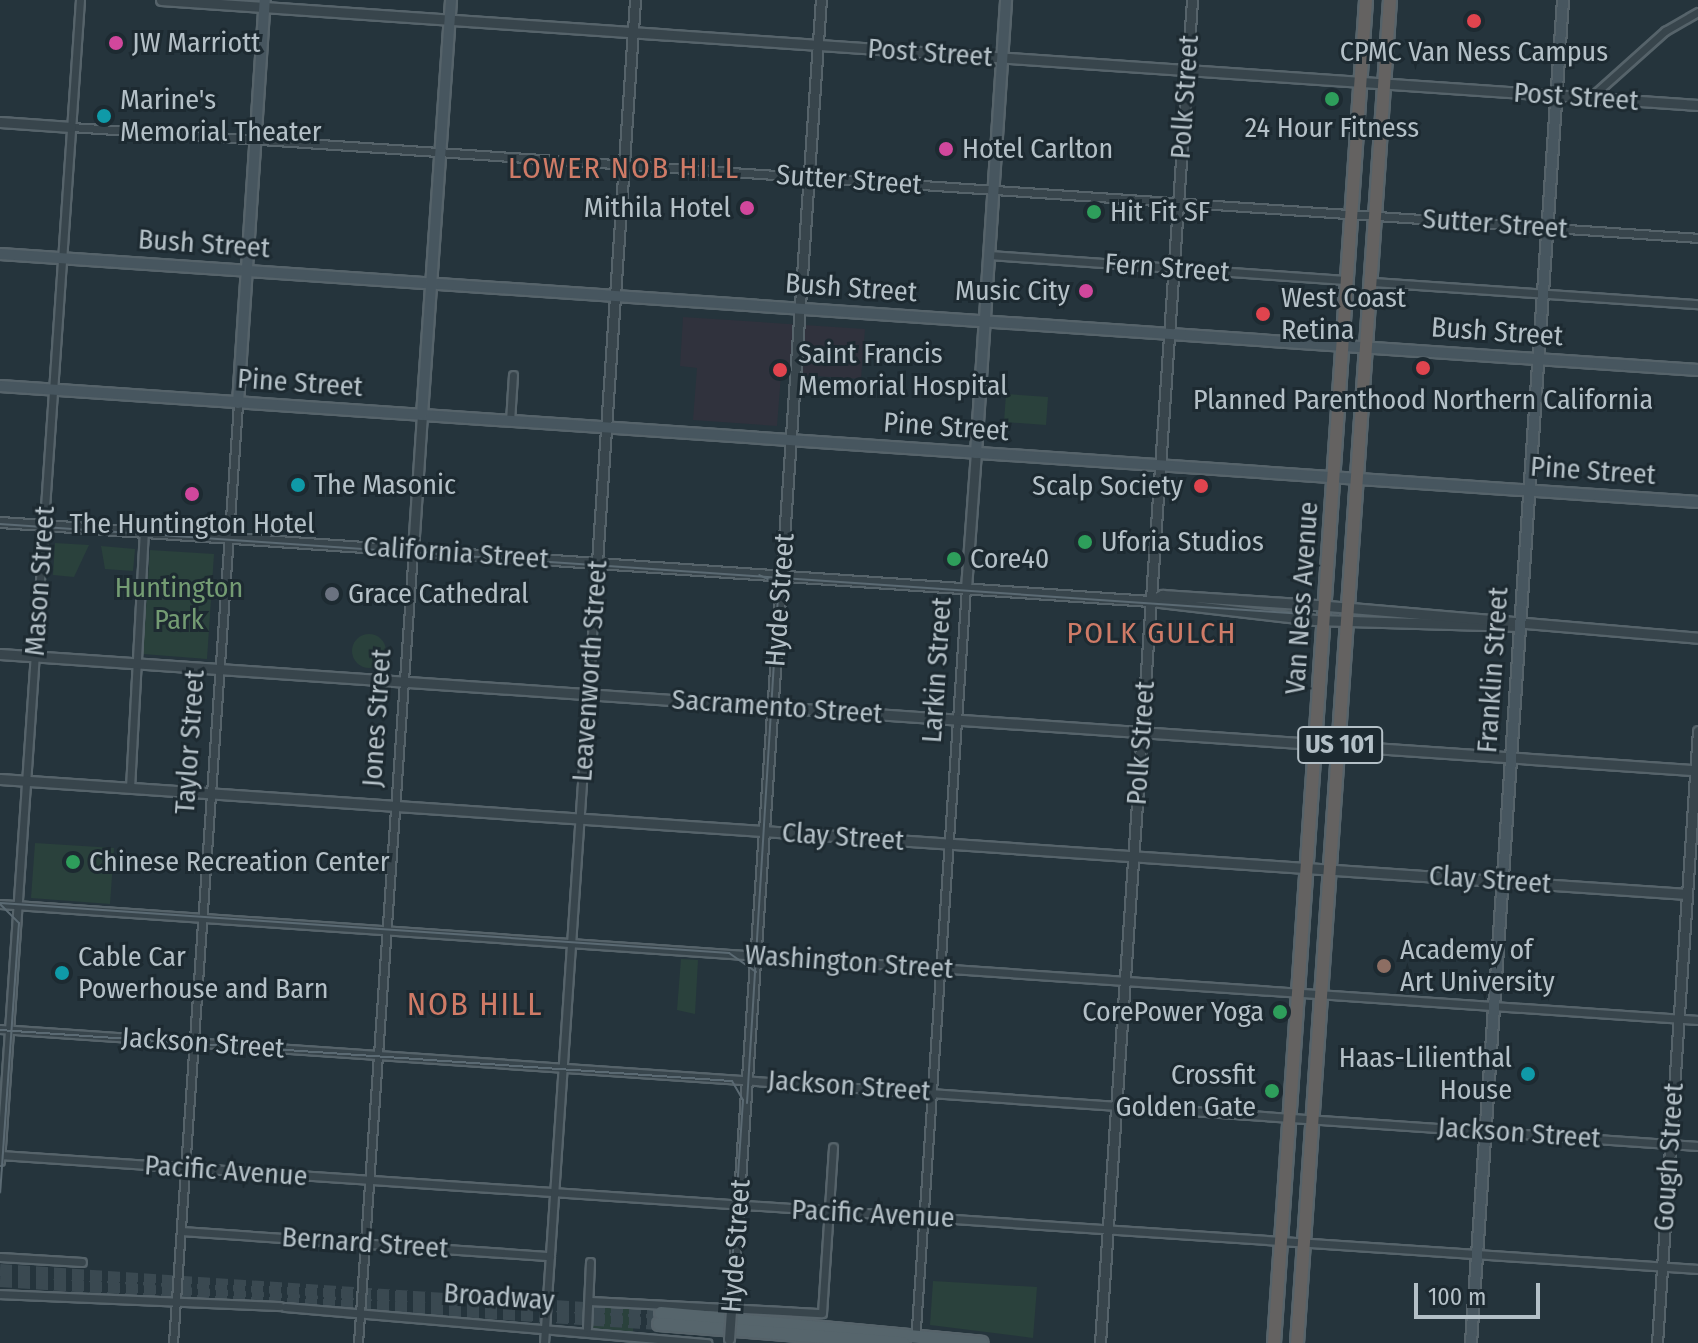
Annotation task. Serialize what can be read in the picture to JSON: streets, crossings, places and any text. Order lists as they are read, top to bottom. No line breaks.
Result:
{"streets":{"highway":["Van Ness Avenue","US 101"],"main road":["Bush Street","Pine Street","Larkin Street","Franklin Street","Jones Street","Taylor Street"],"street":["Post Street","Polk Street","Sutter Street","Fern Street","California Street","Mason Street","Hyde Street","Leavenworth Street","Sacramento Street","Clay Street","Washington Street","Jackson Street","Gough Street","Pacific Avenue","Bernard Street","Broadway"]},"crossings":[["Post Street","Polk Street"],["Post Street","Van Ness Avenue"],["Post Street","Hyde Street"],["Post Street","Larkin Street"],["Post Street","Franklin Street"],["Post Street","Leavenworth Street"],["Post Street","Jones Street"],["Post Street","Taylor Street"],["Polk Street","Sutter Street"],["Polk Street","Bush Street"],["Polk Street","Fern Street"],["Polk Street","Pine Street"],["Polk Street","California Street"],["Polk Street","Sacramento Street"],["Polk Street","Clay Street"],["Polk Street","Washington Street"],["Polk Street","Jackson Street"],["Polk Street","Pacific Avenue"],["Sutter Street","Mason Street"],["Sutter Street","Van Ness Avenue"],["Sutter Street","Hyde Street"],["Sutter Street","Larkin Street"],["Sutter Street","Franklin Street"],["Sutter Street","Leavenworth Street"],["Sutter Street","Jones Street"],["Sutter Street","Taylor Street"],["Bush Street","Mason Street"],["Bush Street","Van Ness Avenue"],["Bush Street","Hyde Street"],["Bush Street","Larkin Street"],["Bush Street","Franklin Street"],["Bush Street","Leavenworth Street"],["Bush Street","Jones Street"],["Bush Street","Taylor Street"],["Fern Street","Van Ness Avenue"],["Fern Street","Larkin Street"],["Pine Street","Mason Street"],["Pine Street","Van Ness Avenue"],["Pine Street","Hyde Street"],["Pine Street","Larkin Street"],["Pine Street","Franklin Street"],["Pine Street","Leavenworth Street"],["Pine Street","Jones Street"],["Pine Street","Taylor Street"],["California Street","Mason Street"],["California Street","Van Ness Avenue"],["California Street","Hyde Street"],["California Street","Larkin Street"],["California Street","Franklin Street"],["California Street","Leavenworth Street"],["California Street","Jones Street"],["California Street","Taylor Street"],["Mason Street","Sacramento Street"],["Mason Street","Clay Street"],["Mason Street","Washington Street"],["Mason Street","Jackson Street"],["Mason Street","Pacific Avenue"],["Van Ness Avenue","Sacramento Street"],["Van Ness Avenue","Clay Street"],["Van Ness Avenue","Washington Street"],["Van Ness Avenue","Jackson Street"],["Van Ness Avenue","Pacific Avenue"],["Hyde Street","Sacramento Street"],["Hyde Street","Clay Street"],["Hyde Street","Washington Street"],["Hyde Street","Jackson Street"],["Hyde Street","Pacific Avenue"],["Hyde Street","Broadway"],["Larkin Street","Sacramento Street"],["Larkin Street","Clay Street"],["Larkin Street","Washington Street"],["Larkin Street","Jackson Street"],["Larkin Street","Pacific Avenue"],["Franklin Street","Sacramento Street"],["Franklin Street","Clay Street"],["Franklin Street","Washington Street"],["Franklin Street","Jackson Street"],["Franklin Street","Pacific Avenue"],["Leavenworth Street","Sacramento Street"],["Leavenworth Street","Clay Street"],["Leavenworth Street","Washington Street"],["Leavenworth Street","Jackson Street"],["Leavenworth Street","Pacific Avenue"],["Leavenworth Street","Bernard Street"],["Leavenworth Street","Broadway"],["Sacramento Street","Jones Street"],["Sacramento Street","Taylor Street"],["Sacramento Street","Gough Street"],["Jones Street","Clay Street"],["Jones Street","Washington Street"],["Jones Street","Jackson Street"],["Jones Street","Pacific Avenue"],["Jones Street","Bernard Street"],["Jones Street","Broadway"],["Taylor Street","Clay Street"],["Taylor Street","Washington Street"],["Taylor Street","Jackson Street"],["Taylor Street","Pacific Avenue"],["Taylor Street","Bernard Street"],["Taylor Street","Broadway"],["Clay Street","Gough Street"],["Washington Street","Gough Street"],["Jackson Street","Gough Street"],["Gough Street","Pacific Avenue"],["Pacific Avenue","Broadway"]],"districts":["LOWER NOB HILL","POLK GULCH","NOB HILL"],"parks":["Huntington Park"],"places":["CPMC Van Ness Campus","JW Marriott","24 Hour Fitness","Marine's Memorial Theater","Hotel Carlton","Mithila Hotel","Hit Fit SF","Music City","West Coast Retina","Planned Parenthood Northern California","Saint Francis Memorial Hospital","The Masonic","Scalp Society","The Huntington Hotel","Uforia Studios","Core40","Grace Cathedral","Chinese Recreation Center","Academy of Art University","Cable Car Powerhouse and Barn","CorePower Yoga","Haas-Lilienthal House","Crossfit Golden Gate"],"scale_bar":"100 m"}
